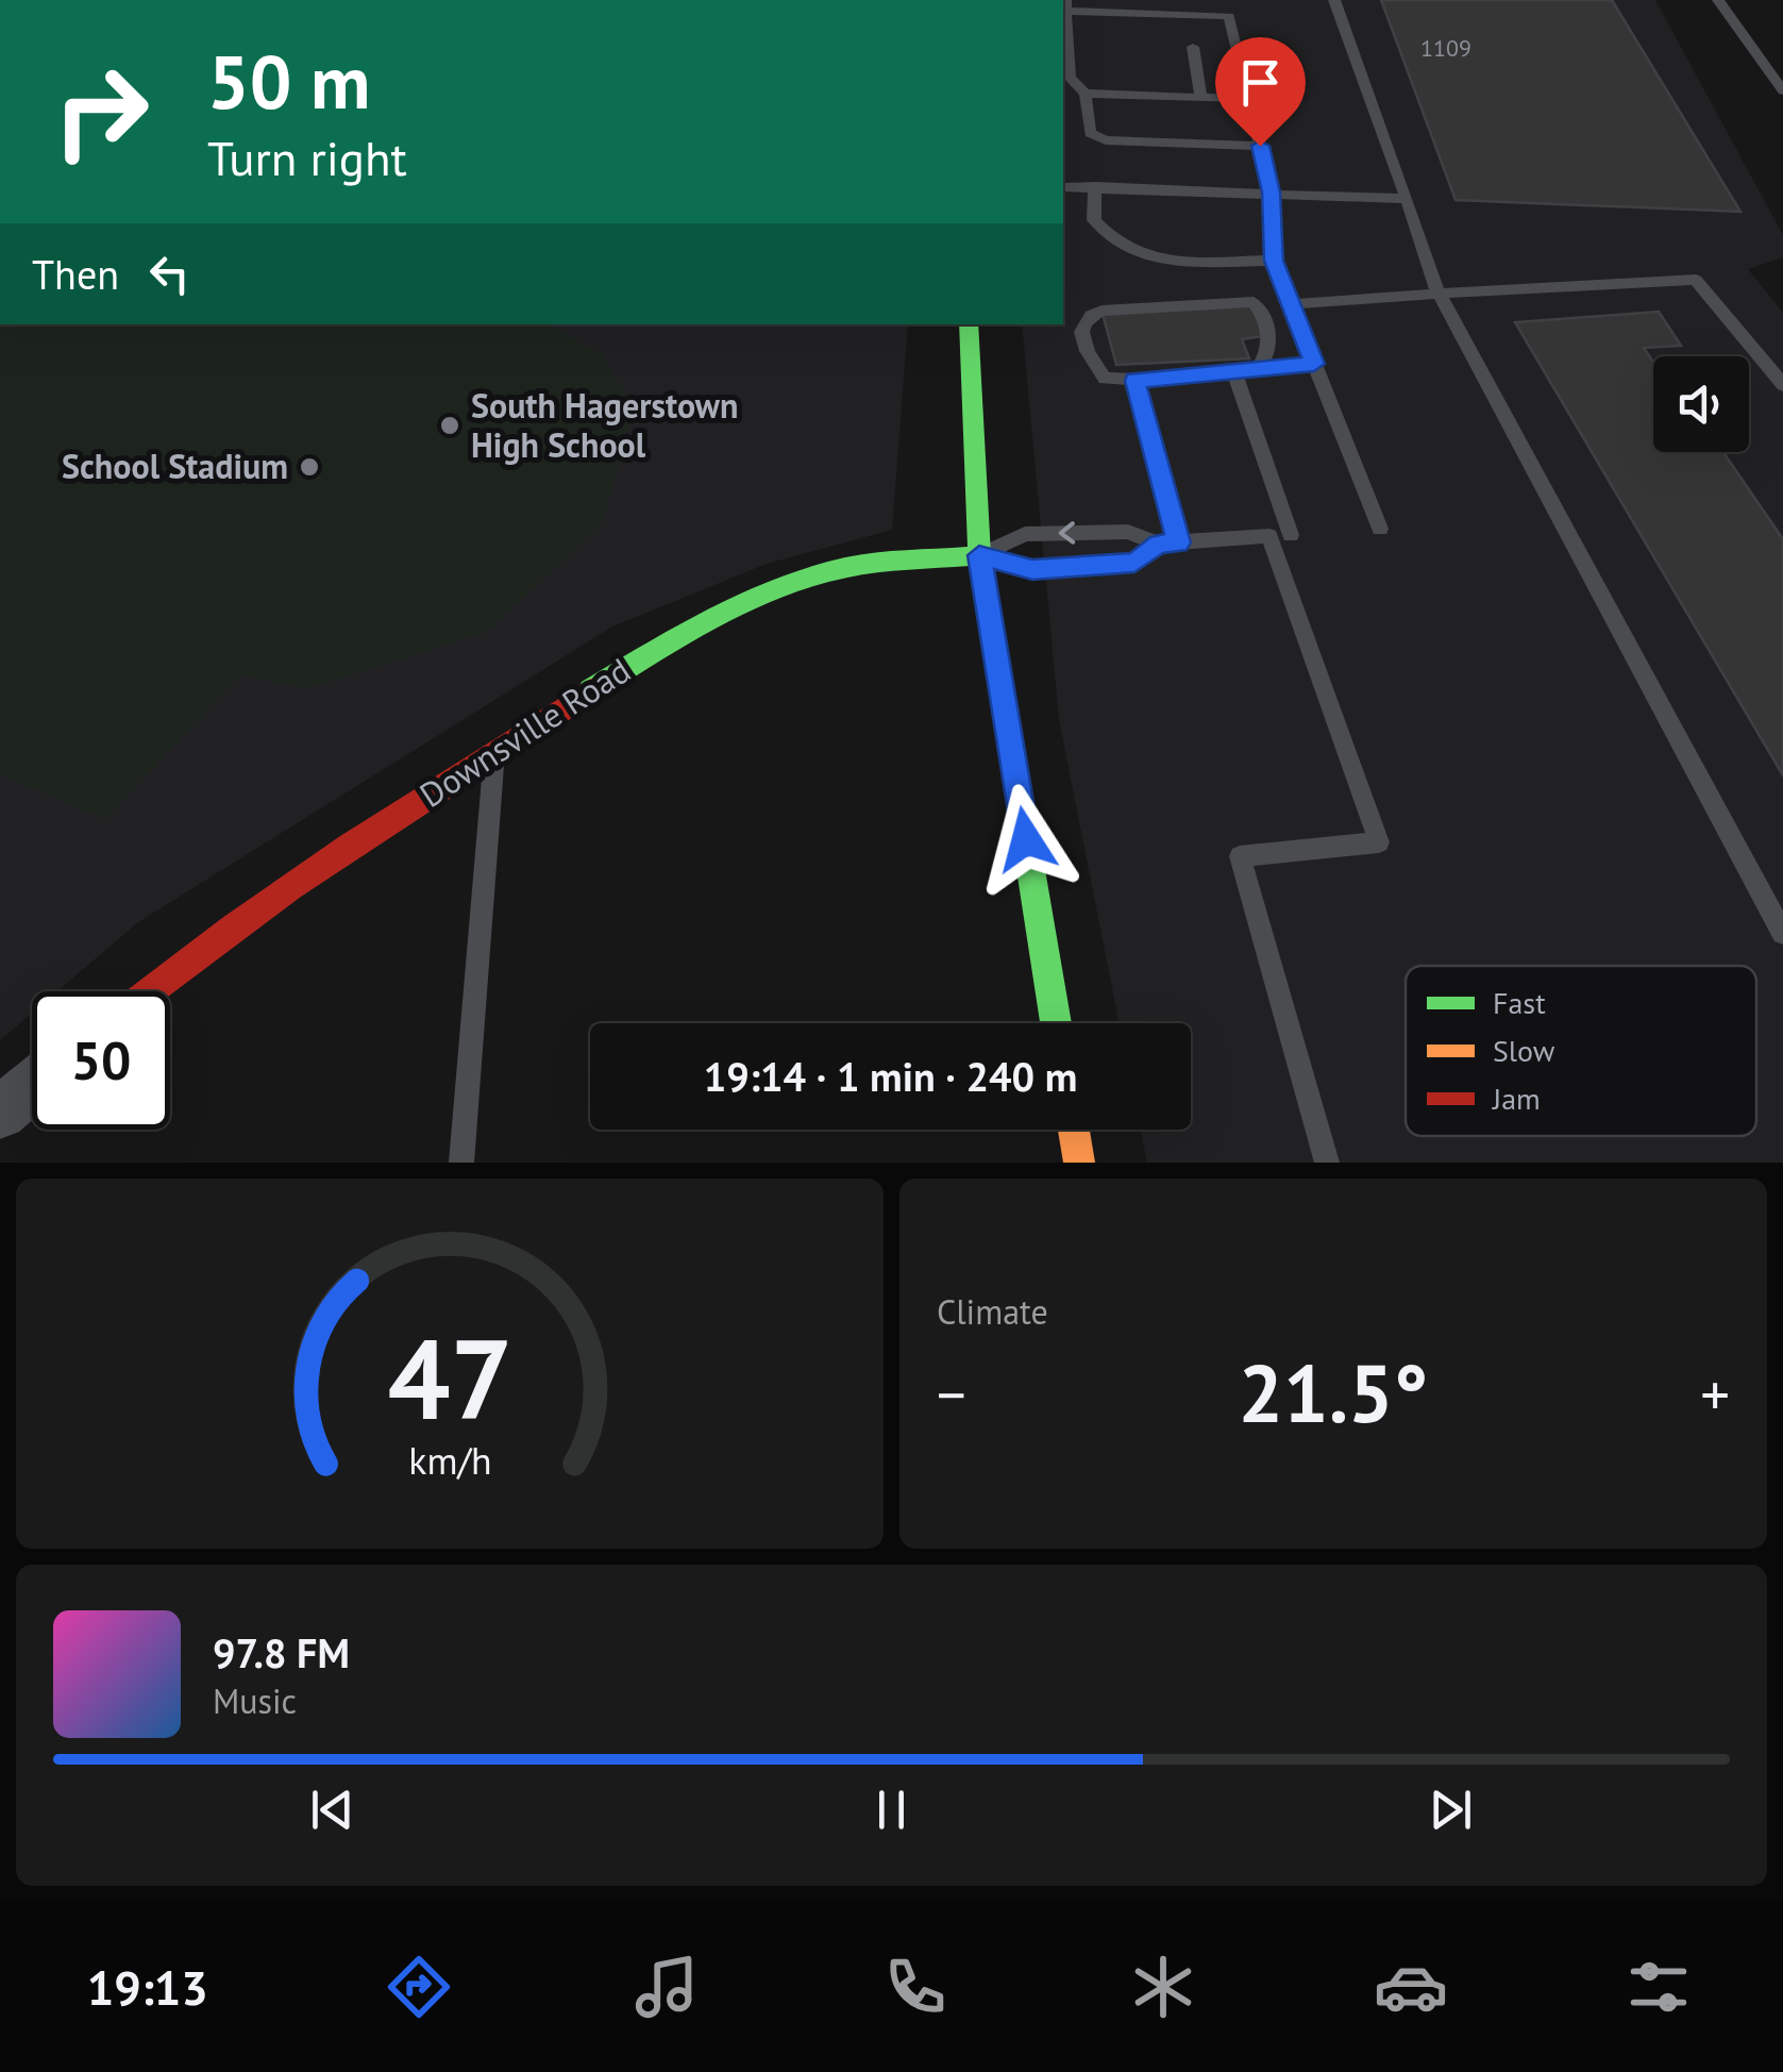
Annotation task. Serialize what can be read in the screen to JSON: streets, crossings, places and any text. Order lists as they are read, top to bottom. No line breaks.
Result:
{"streets":{"street":["Downsville Road"]},"places":["South Hagerstown High School","School Stadium"],"house_numbers":["1109"],"legend":["Fast","Slow","Jam"],"page":{"turn":["50 m","Turn right"],"then":"Then","limit":"50","trip":"19:14 · 1 min · 240 m","tile":"Climate","heat":["−","21.5°","+"],"song":["97.8 FM","Music"],"tabs":"19:13","gauge":["47","km/h"]}}
